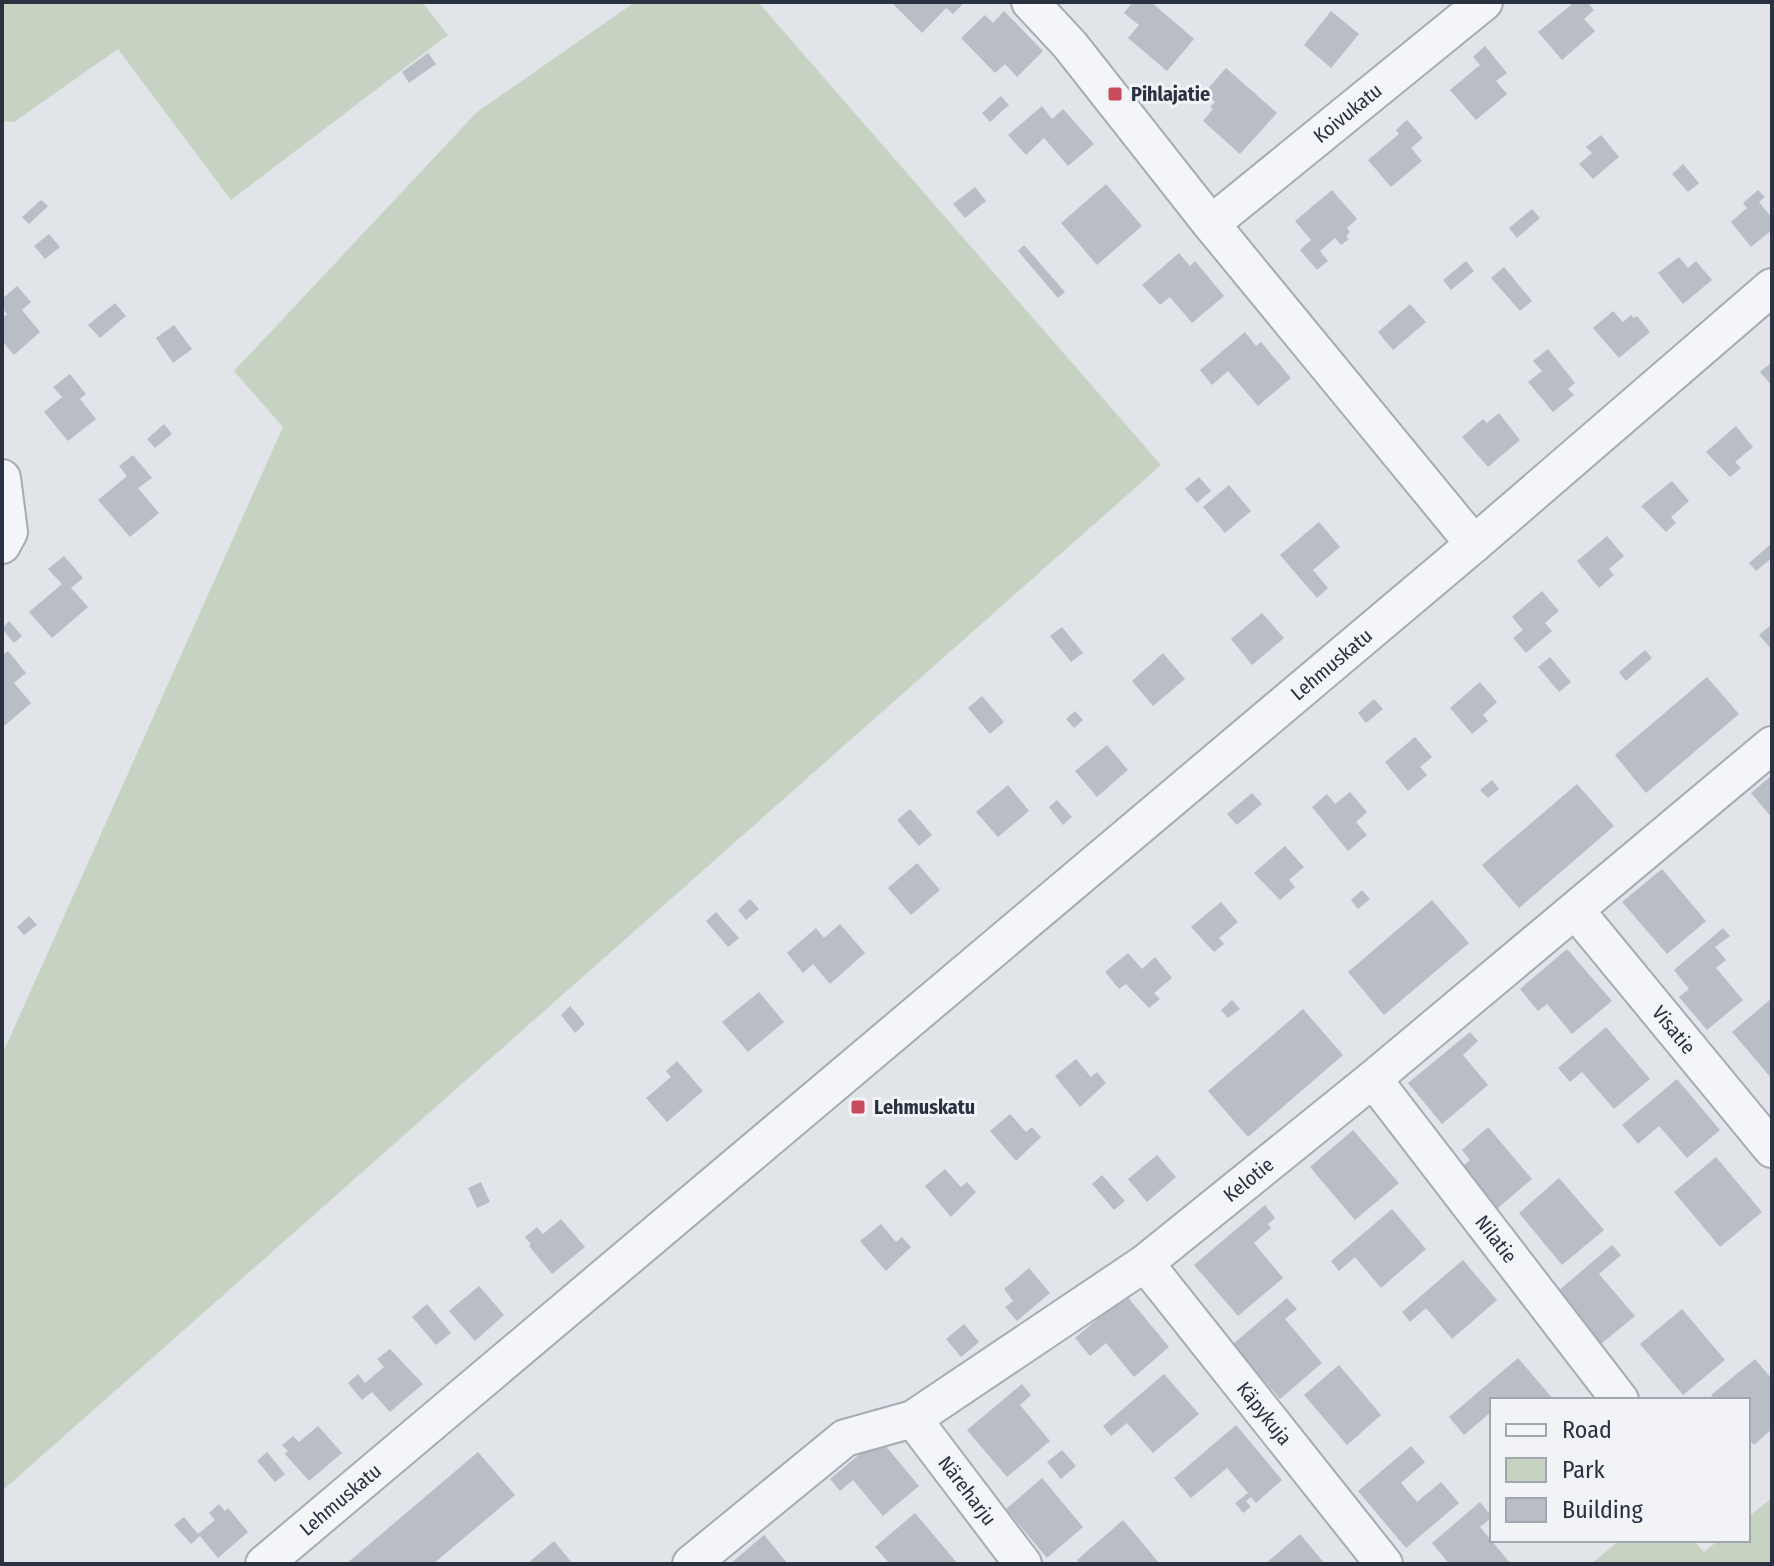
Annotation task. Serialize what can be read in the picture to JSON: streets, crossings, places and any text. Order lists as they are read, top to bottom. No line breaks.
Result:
{"streets":{"street":["Koivukatu","Lehmuskatu","Visatie","Kelotie","Nilatie","Käpykuja","Näreharju"]},"crossings":[["Visatie","Kelotie"],["Kelotie","Nilatie"],["Kelotie","Käpykuja"],["Kelotie","Näreharju"]],"places":{"transit":["Pihlajatie","Lehmuskatu"]},"legend":["Road","Park","Building"]}
